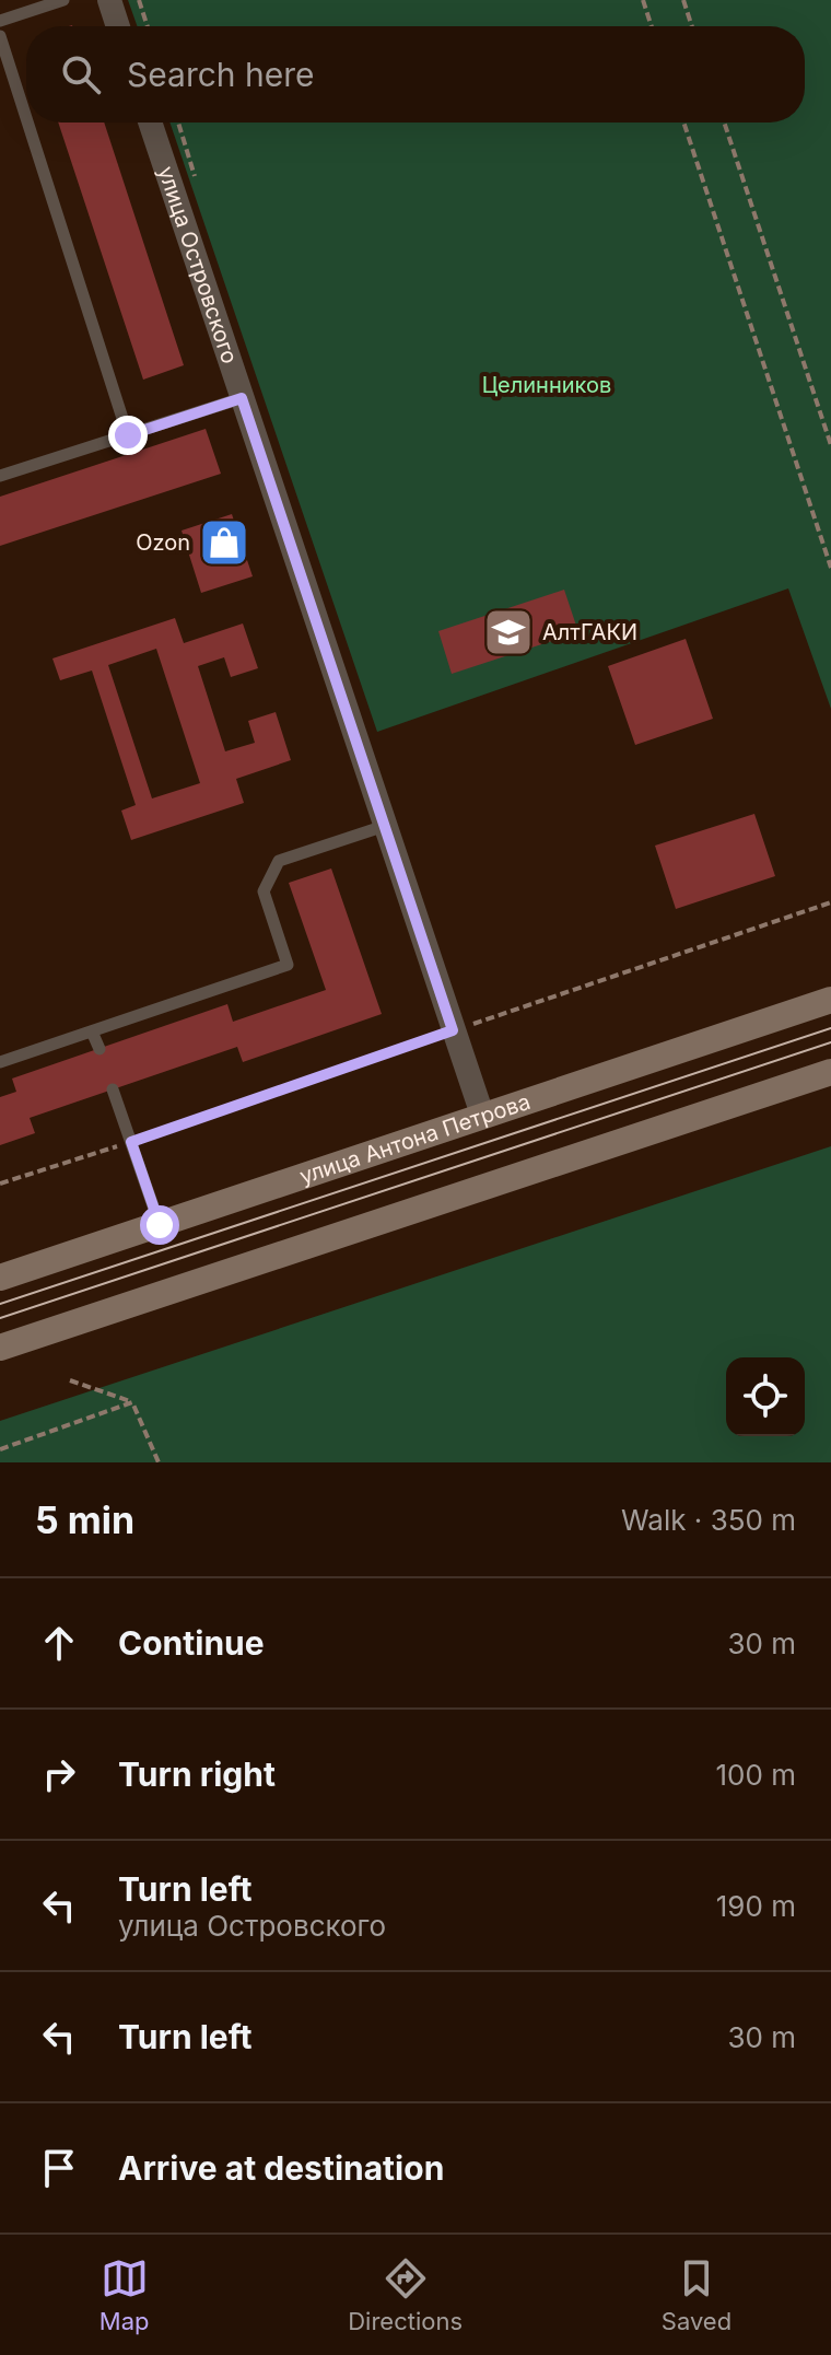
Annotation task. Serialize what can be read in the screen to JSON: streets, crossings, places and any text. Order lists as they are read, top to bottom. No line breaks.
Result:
{"streets":{"main road":["улица Антона Петрова"],"street":["улица Островского"]},"crossings":[["улица Островского","улица Антона Петрова"]],"parks":["Целинников"],"places":{"shop":["Ozon"],"school or university":["АлтГАКИ"]},"page":{"search":"Search here","heading":["5 min","Walk · 350 m"],"list":[["Continue","30 m"],["Turn right","100 m"],["Turn left","улица Островского","190 m"],["Turn left","30 m"],"Arrive at destination"],"nav":["Map","Directions","Saved"]}}
